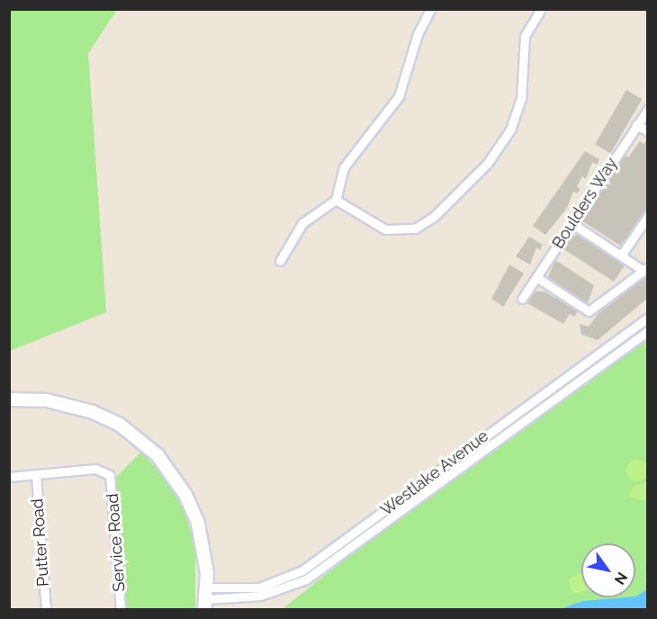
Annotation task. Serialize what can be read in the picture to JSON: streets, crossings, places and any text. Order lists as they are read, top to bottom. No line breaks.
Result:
{"streets":{"street":["Boulders Way","Westlake Avenue","Putter Road","Service Road"]},"crossings":[["Putter Road","Service Road"]],"north":"bottom right"}
